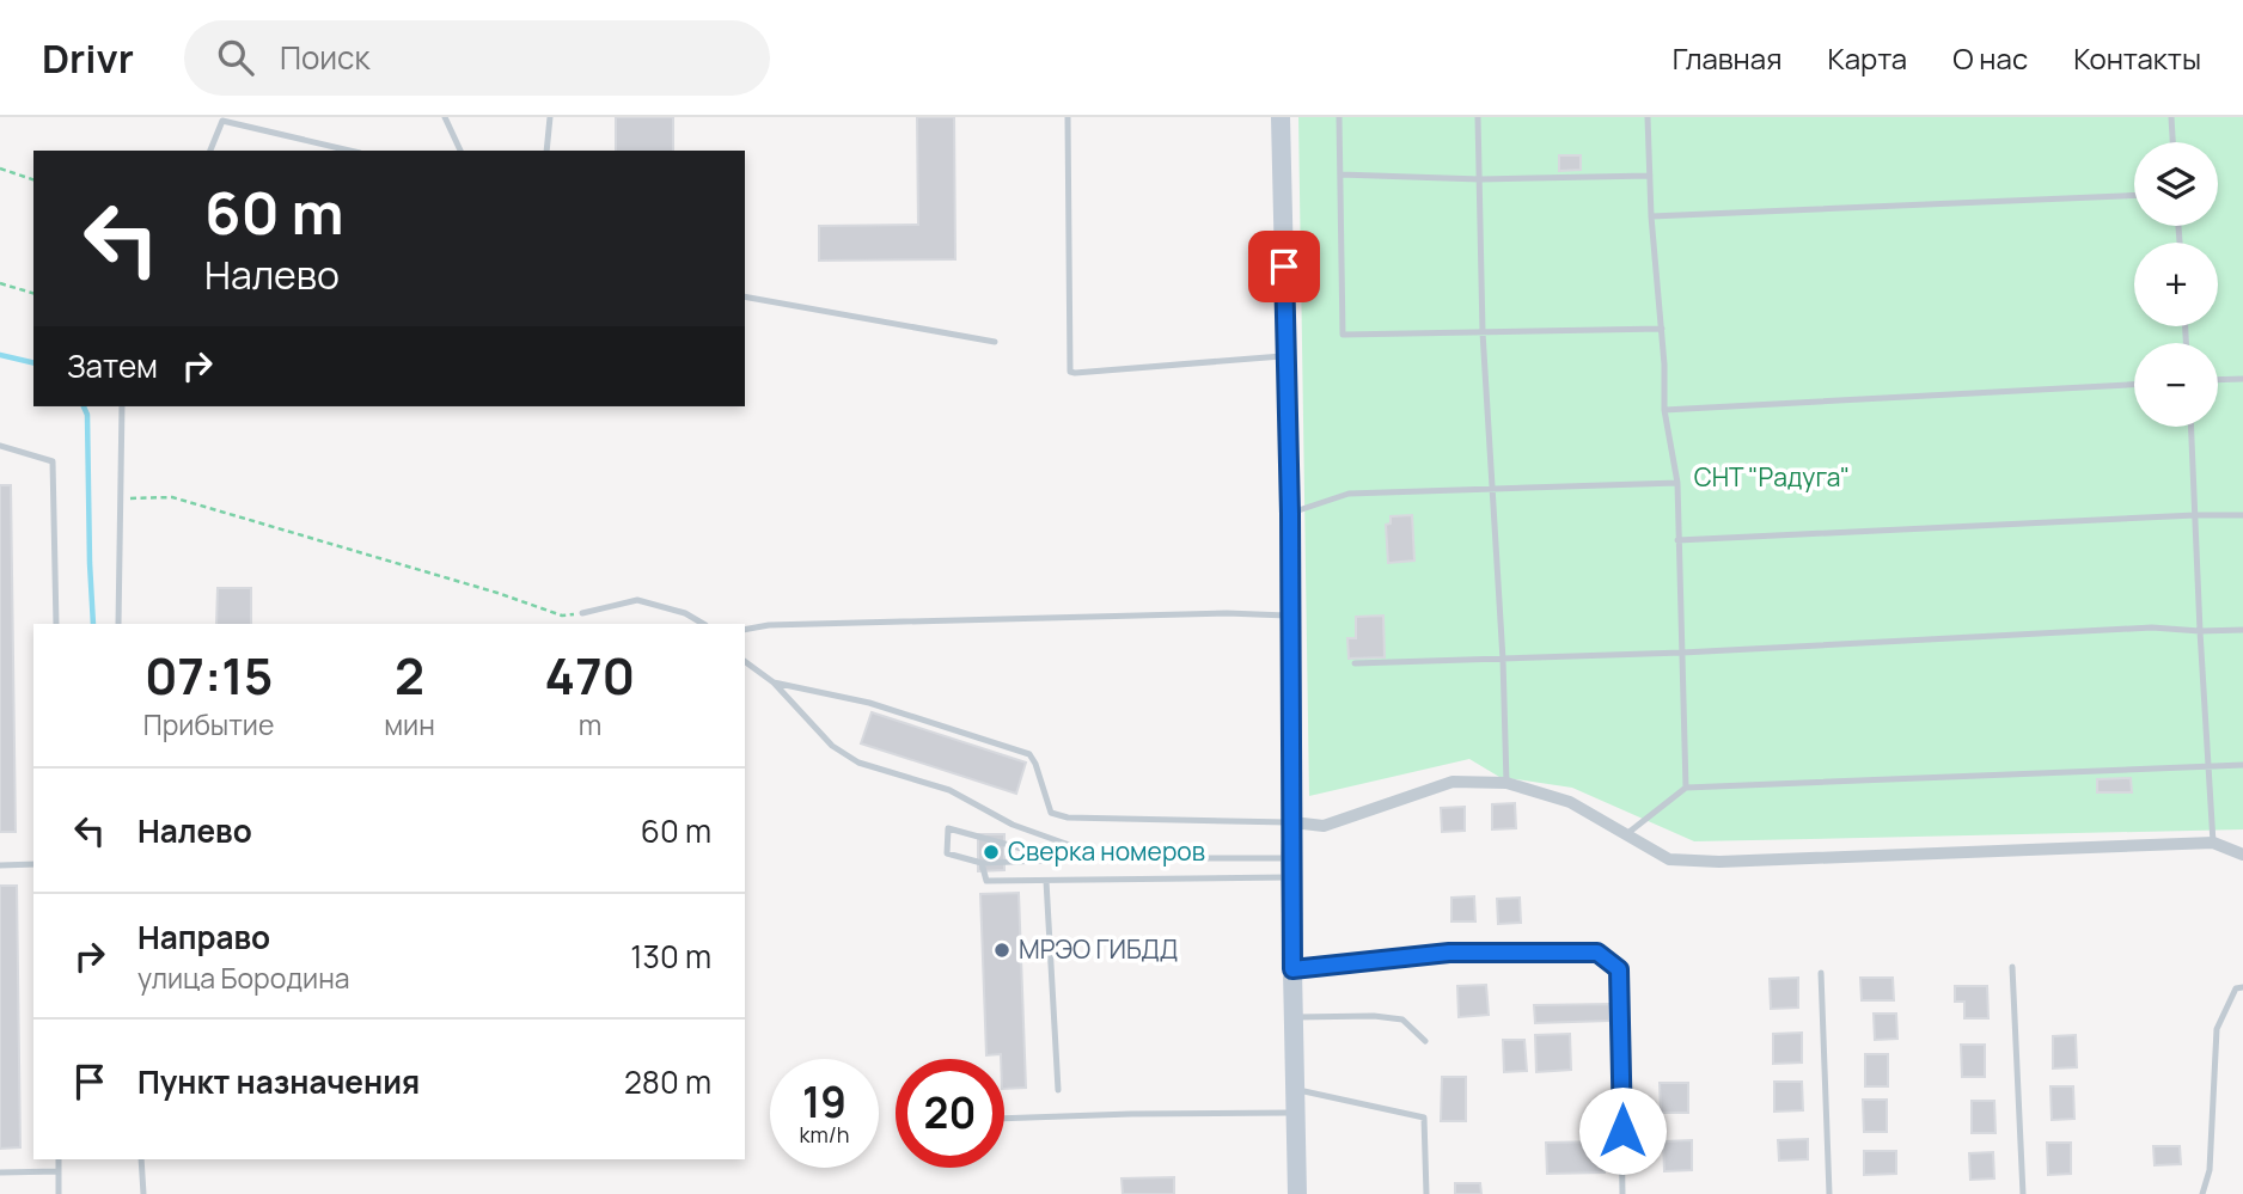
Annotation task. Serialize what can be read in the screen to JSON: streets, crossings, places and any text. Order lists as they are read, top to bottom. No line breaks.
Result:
{"parks":["СНТ \"Радуга\""],"places":["Сверка номеров","МРЭО ГИБДД"],"page":{"header":"Drivr","search":"Поиск","nav":["Главная","Карта","О нас","Контакты"],"map_buttons":["+","−"],"turn":["60 m","Налево"],"then":"Затем","eta":["07:15","Прибытие","2","мин","470","m"],"list":[{"name":"Налево","value":"60 m"},{"name":"Направо","note":"улица Бородина","value":"130 m"},{"name":"Пункт назначения","value":"280 m"}],"speed":"19 km/h","limit":"20"}}
